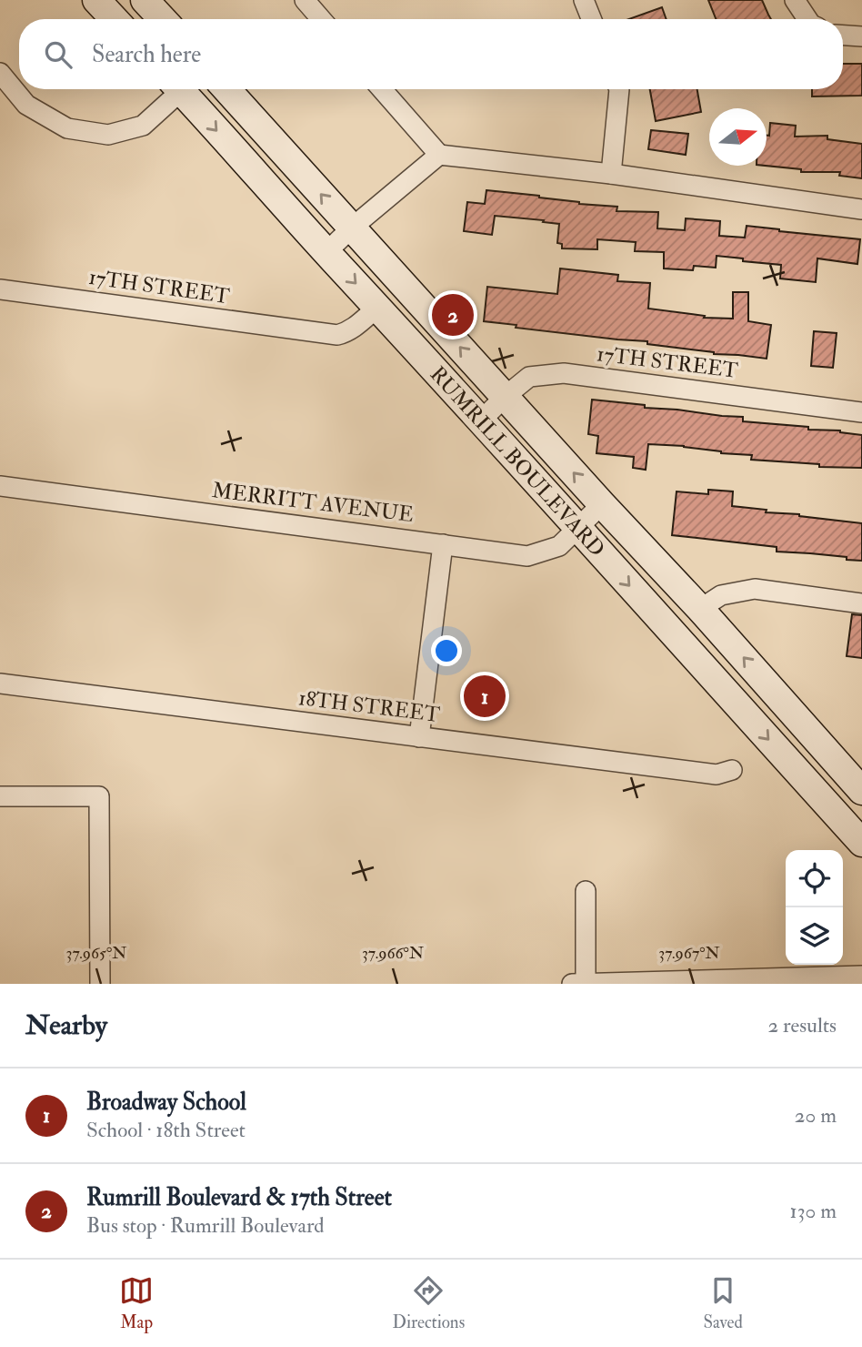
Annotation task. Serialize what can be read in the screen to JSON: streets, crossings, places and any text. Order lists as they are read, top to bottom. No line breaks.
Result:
{"streets":{"main road":["RUMRILL BOULEVARD"],"street":["17TH STREET","MERRITT AVENUE","18TH STREET"]},"crossings":[["17TH STREET","RUMRILL BOULEVARD"],["RUMRILL BOULEVARD","MERRITT AVENUE"]],"north":"right","page":{"search":"Search here","pins":["2","1"],"heading":["Nearby","2 results"],"list":[{"mark":"1","name":"Broadway School","note":"School · 18th Street","value":"20 m"},{"mark":"2","name":"Rumrill Boulevard & 17th Street","note":"Bus stop · Rumrill Boulevard","value":"130 m"}],"nav":["Map","Directions","Saved"]},"coordinates":["37.965°N","37.966°N","37.967°N"]}
